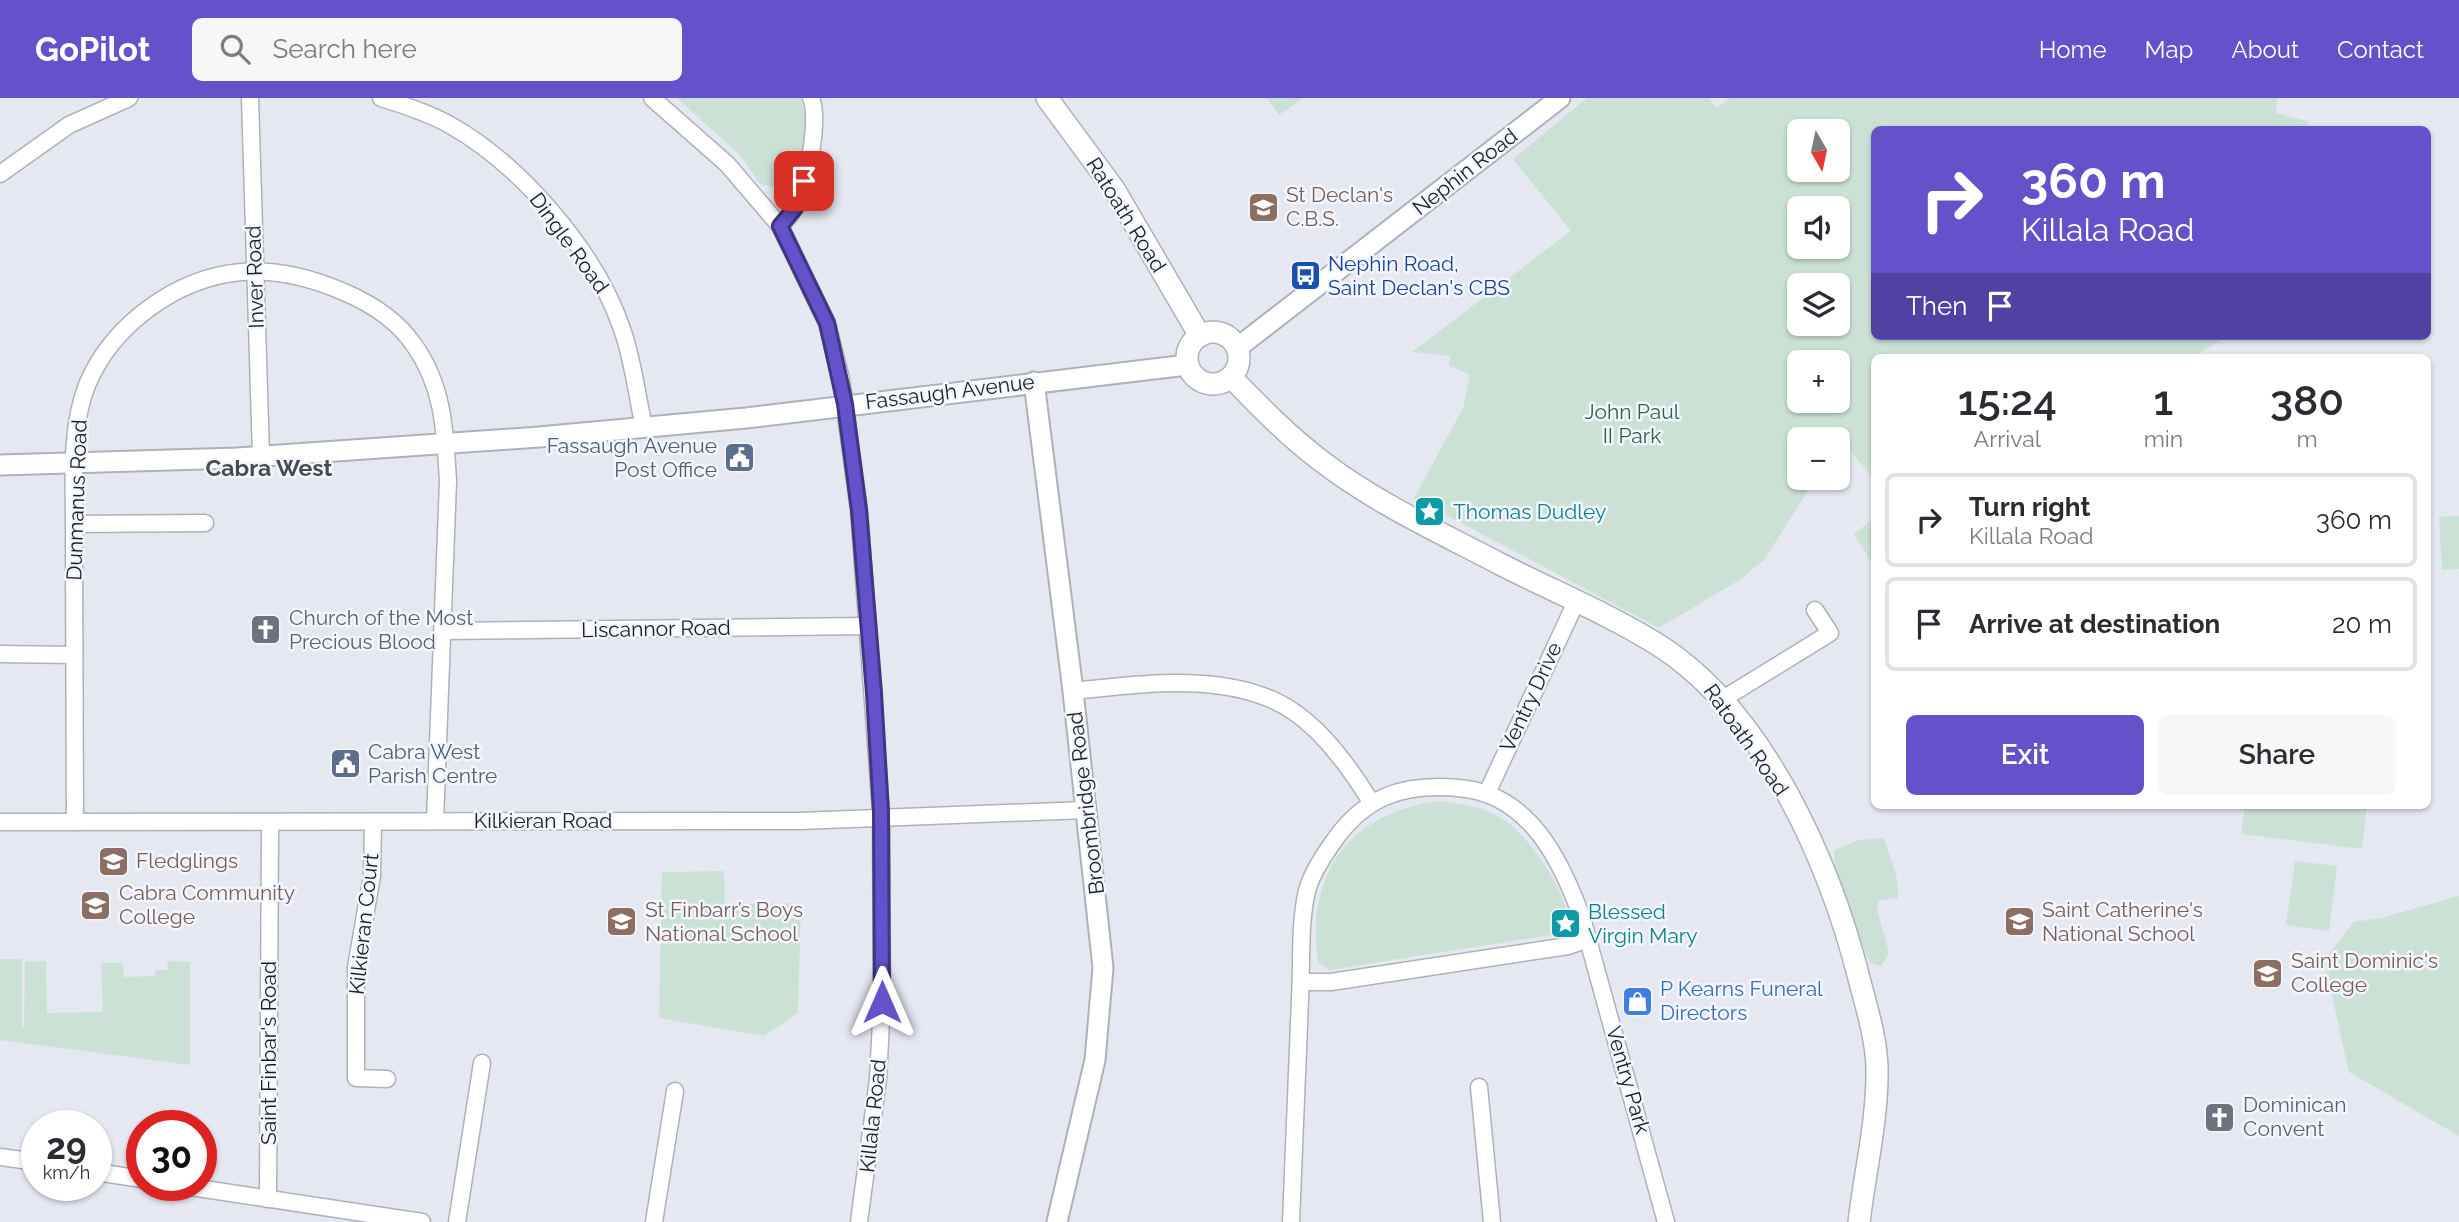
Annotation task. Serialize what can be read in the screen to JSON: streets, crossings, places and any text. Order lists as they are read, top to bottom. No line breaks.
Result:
{"streets":{"main road":["Ratoath Road"],"street":["Nephin Road","Dingle Road","Inver Road","Fassaugh Avenue","Dunmanus Road","Liscannor Road","Ventry Drive","Broombridge Road","Kilkieran Road","Kilkieran Court","Saint Finbar's Road","Ventry Park","Killala Road"]},"crossings":[["Nephin Road","Ratoath Road"],["Nephin Road","Fassaugh Avenue"],["Ratoath Road","Fassaugh Avenue"],["Ratoath Road","Ventry Drive"],["Dingle Road","Fassaugh Avenue"],["Inver Road","Fassaugh Avenue"],["Inver Road","Dunmanus Road"],["Fassaugh Avenue","Dunmanus Road"],["Fassaugh Avenue","Broombridge Road"],["Fassaugh Avenue","Killala Road"],["Dunmanus Road","Liscannor Road"],["Dunmanus Road","Kilkieran Road"],["Liscannor Road","Killala Road"],["Ventry Drive","Ventry Park"],["Broombridge Road","Kilkieran Road"],["Kilkieran Road","Kilkieran Court"],["Kilkieran Road","Saint Finbar's Road"],["Kilkieran Road","Killala Road"]],"districts":["Cabra West"],"parks":["John Paul II Park"],"places":{"school or university":["St Declan's C.B.S.","Fledglings","Cabra Community College","St Finbarr’s Boys National School","Saint Catherine's National School","Saint Dominic's College"],"bus stop":["Nephin Road, Saint Declan's CBS"],"public building":["Fassaugh Avenue Post Office","Cabra West Parish Centre"],"place":["Thomas Dudley","Blessed Virgin Mary"],"church":["Church of the Most Precious Blood","Dominican Convent"],"shop":["P Kearns Funeral Directors"]},"north":"bottom","page":{"header":"GoPilot","search":"Search here","nav":["Home","Map","About","Contact"],"map_buttons":["+","−"],"turn":["360 m","Killala Road"],"then":"Then","eta":["15:24","Arrival","1","min","380","m"],"list":[{"name":"Turn right","note":"Killala Road","value":"360 m"},{"name":"Arrive at destination","value":"20 m"}],"buttons":["Exit","Share"],"speed":"29 km/h","limit":"30"}}
